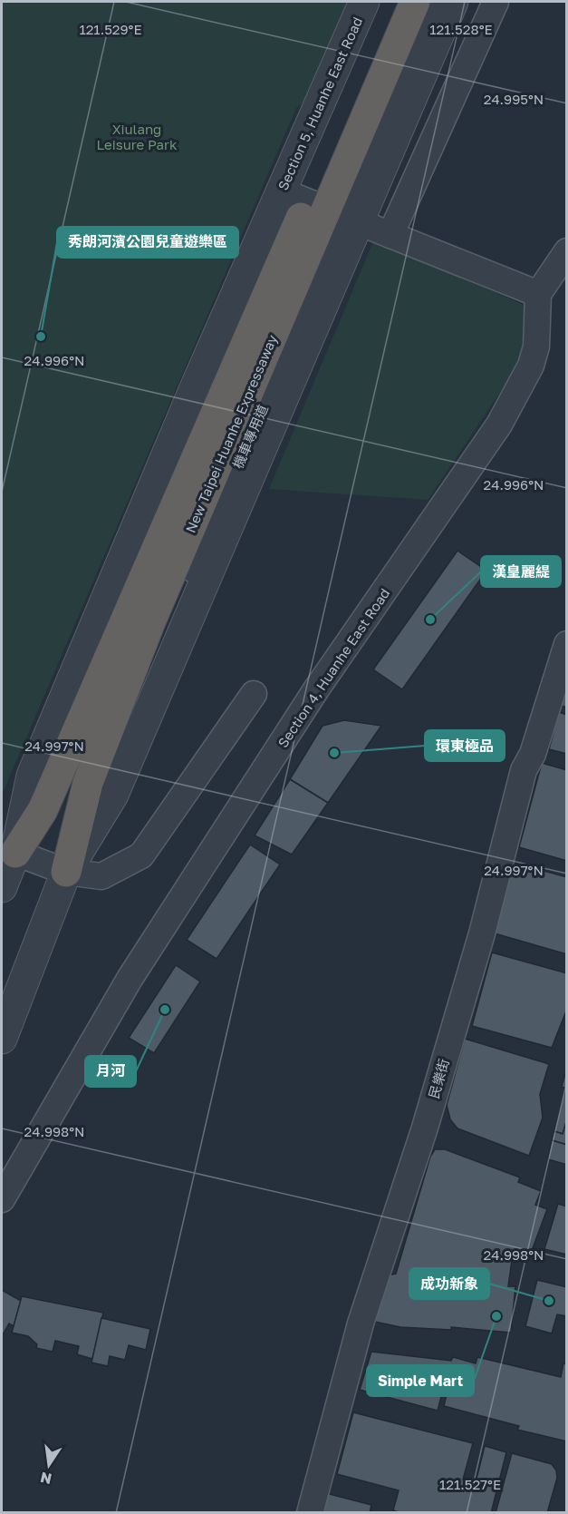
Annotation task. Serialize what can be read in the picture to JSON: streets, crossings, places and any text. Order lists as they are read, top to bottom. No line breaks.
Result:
{"streets":{"highway":["New Taipei Huanhe Expressaway"],"street":["Section 5, Huanhe East Road","Section 4, Huanhe East Road","民樂街"]},"crossings":[["Section 5, Huanhe East Road","New Taipei Huanhe Expressaway"]],"parks":["Xiulang Leisure Park"],"places":["秀朗河濱公園兒童遊樂區","漢皇麗緹","環東極品","月河","成功新象","Simple Mart"],"north":"bottom","coordinates":["121.529°E","121.528°E","24.995°N","24.996°N","24.997°N","24.998°N","121.527°E"]}
